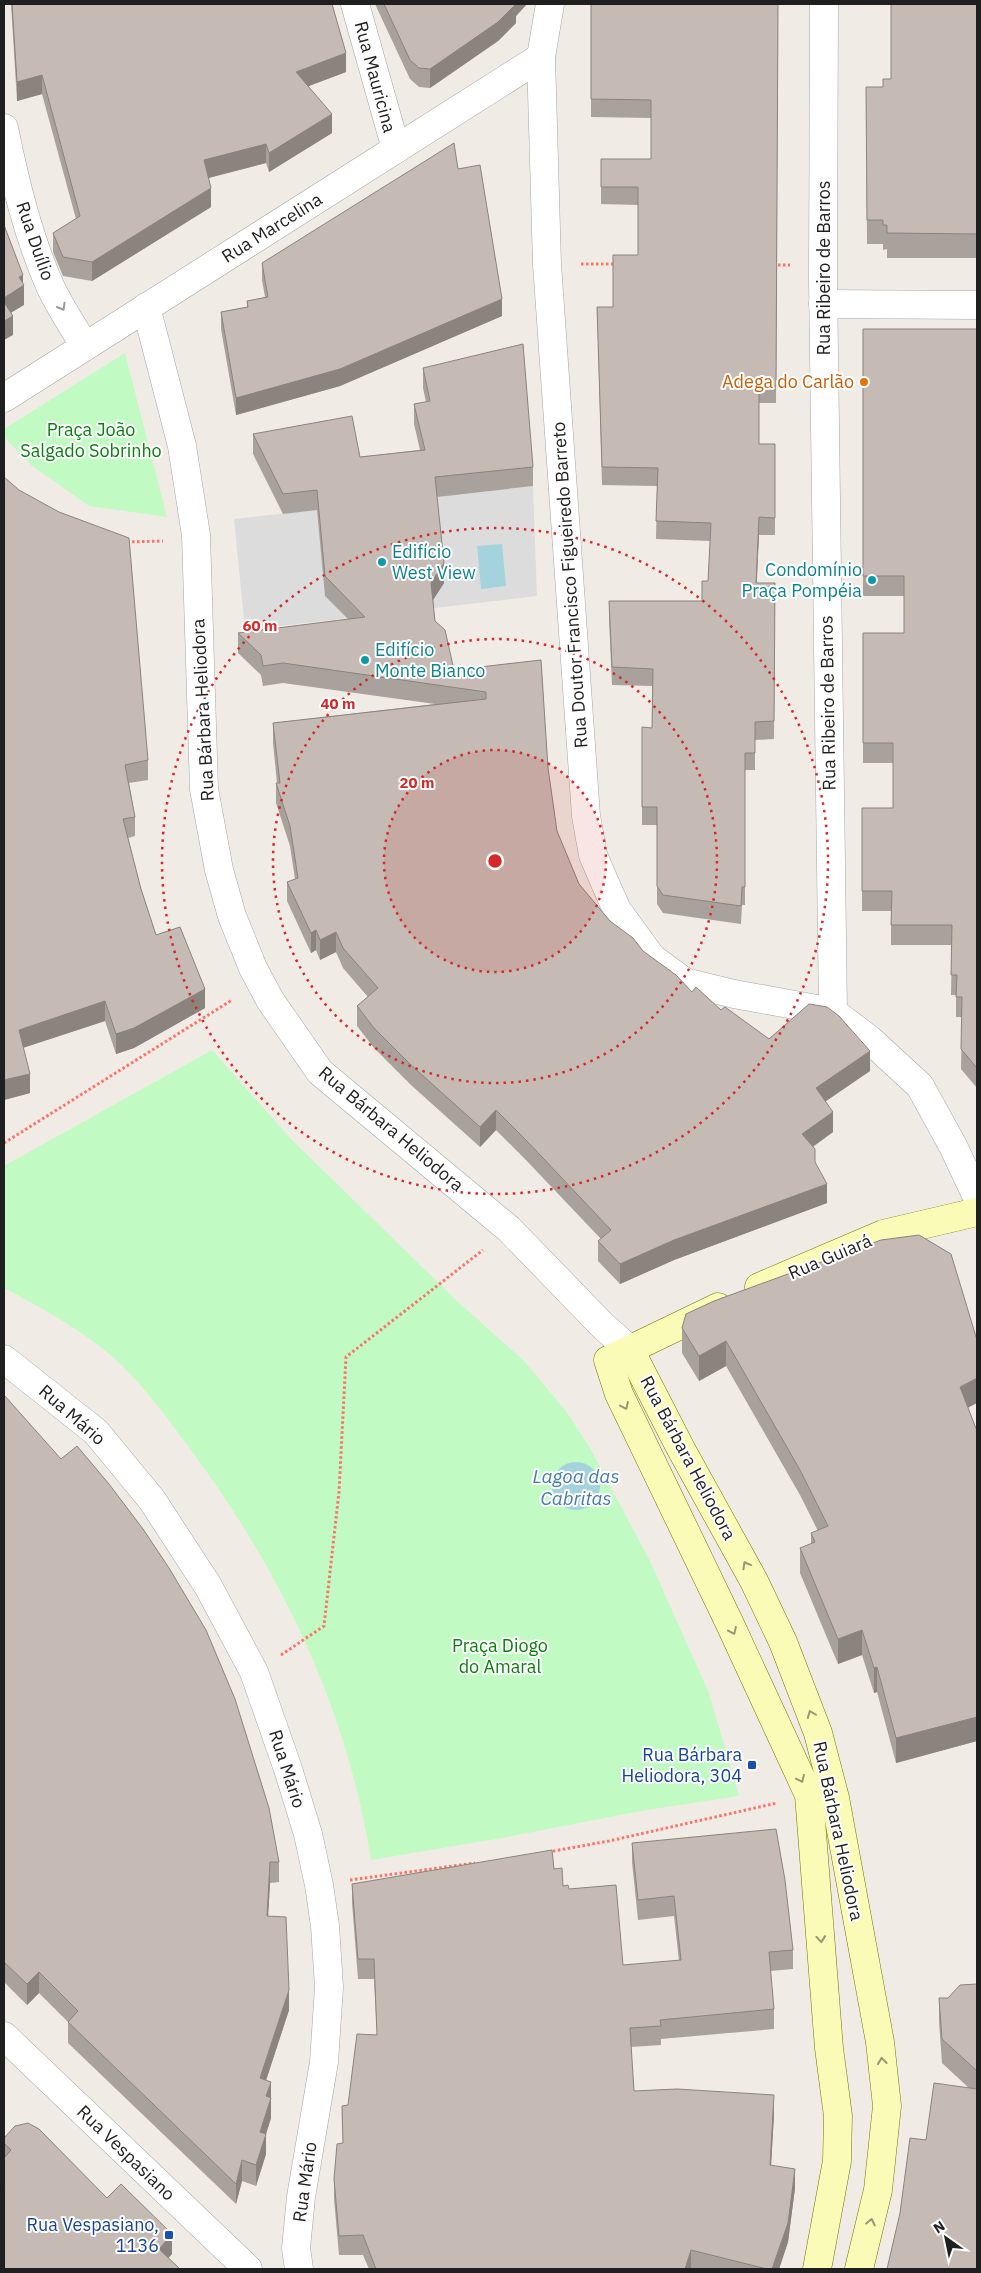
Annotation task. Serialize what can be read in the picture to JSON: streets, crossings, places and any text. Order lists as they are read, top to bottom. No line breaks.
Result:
{"streets":{"street":["Rua Mauricina","Rua Marcelina","Rua Duílio","Rua Ribeiro de Barros","Rua Doutor Francisco Figueiredo Barreto","Rua Bárbara Heliodora","Rua Guiará","Rua Mário","Rua Vespasiano"]},"crossings":[["Rua Mauricina","Rua Marcelina"],["Rua Marcelina","Rua Duílio"],["Rua Marcelina","Rua Doutor Francisco Figueiredo Barreto"],["Rua Marcelina","Rua Bárbara Heliodora"],["Rua Ribeiro de Barros","Rua Doutor Francisco Figueiredo Barreto"],["Rua Bárbara Heliodora","Rua Guiará"]],"one_way":["Rua Duílio"],"water":["Lagoa das Cabritas"],"parks":["Praça João Salgado Sobrinho","Praça Diogo do Amaral"],"places":{"other":["Adega do Carlão","Edifício West View","Condomínio Praça Pompéia","Edifício Monte Bianco"],"transit":["Rua Bárbara Heliodora, 304","Rua Vespasiano, 1136"]},"north":"top left","rings":["60 m","40 m","20 m"]}
